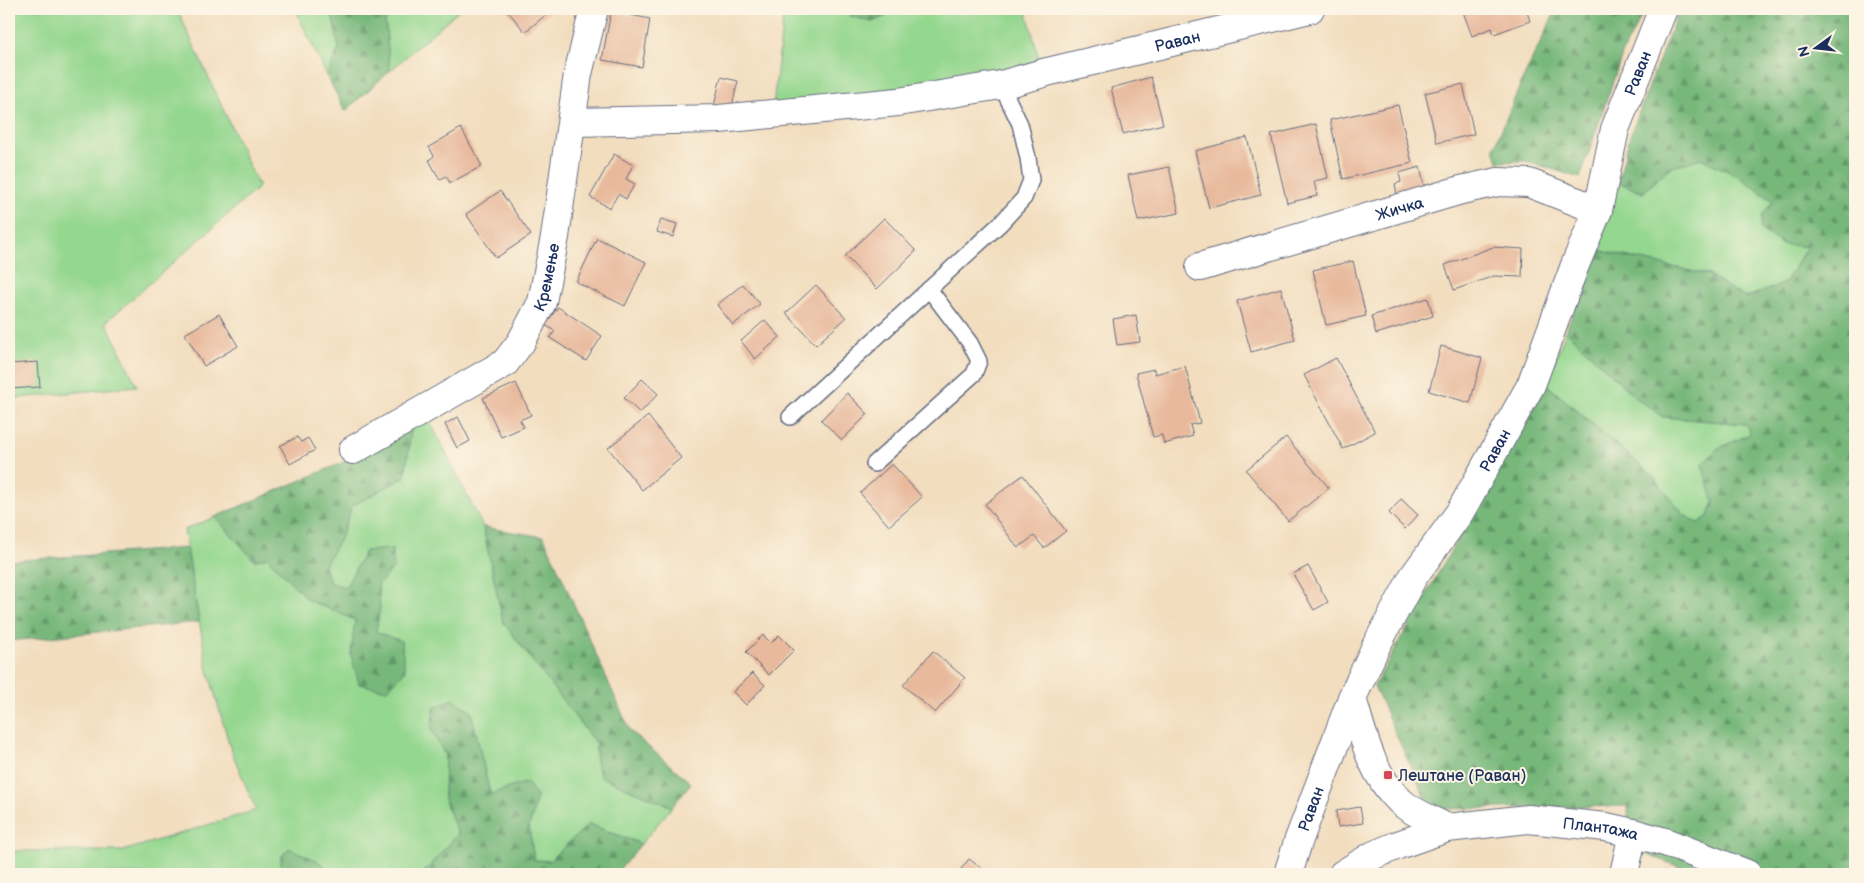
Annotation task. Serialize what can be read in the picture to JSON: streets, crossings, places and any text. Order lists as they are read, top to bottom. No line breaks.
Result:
{"streets":{"street":["Раван","Жичка","Кремење","Плантажа"]},"crossings":[["Раван","Жичка"],["Раван","Кремење"]],"places":{"transit":["Лештане (Раван)"]},"north":"left"}
